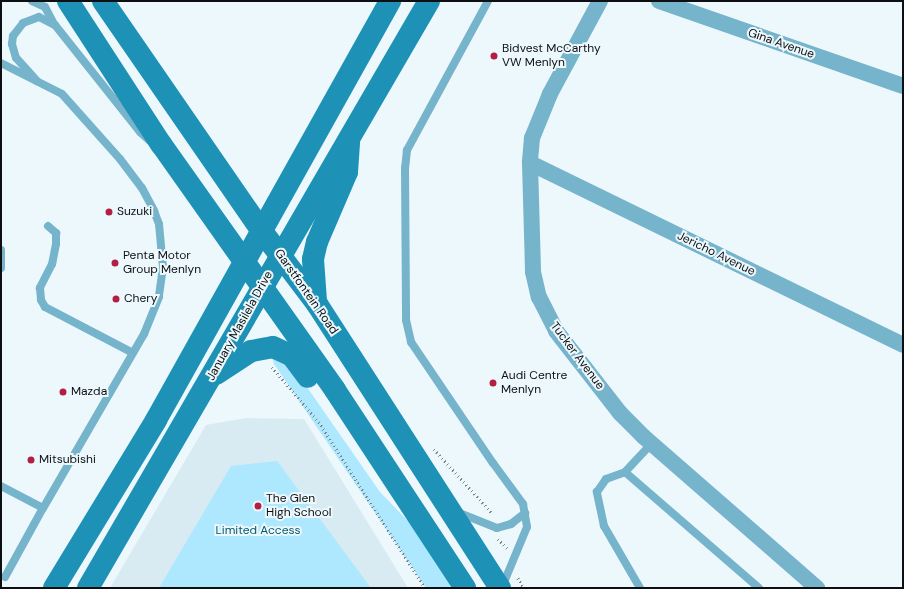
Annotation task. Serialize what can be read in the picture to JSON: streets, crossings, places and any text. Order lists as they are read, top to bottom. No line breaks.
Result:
{"streets":{"main road":["Garstfontein Road","January Masilela Drive"],"street":["Gina Avenue","Jericho Avenue","Tucker Avenue"]},"crossings":[["Jericho Avenue","Tucker Avenue"],["Garstfontein Road","January Masilela Drive"]],"parks":["Limited Access"],"places":["Bidvest McCarthy VW Menlyn","Suzuki","Penta Motor Group Menlyn","Chery","Audi Centre Menlyn","Mazda","Mitsubishi","The Glen High School"]}
